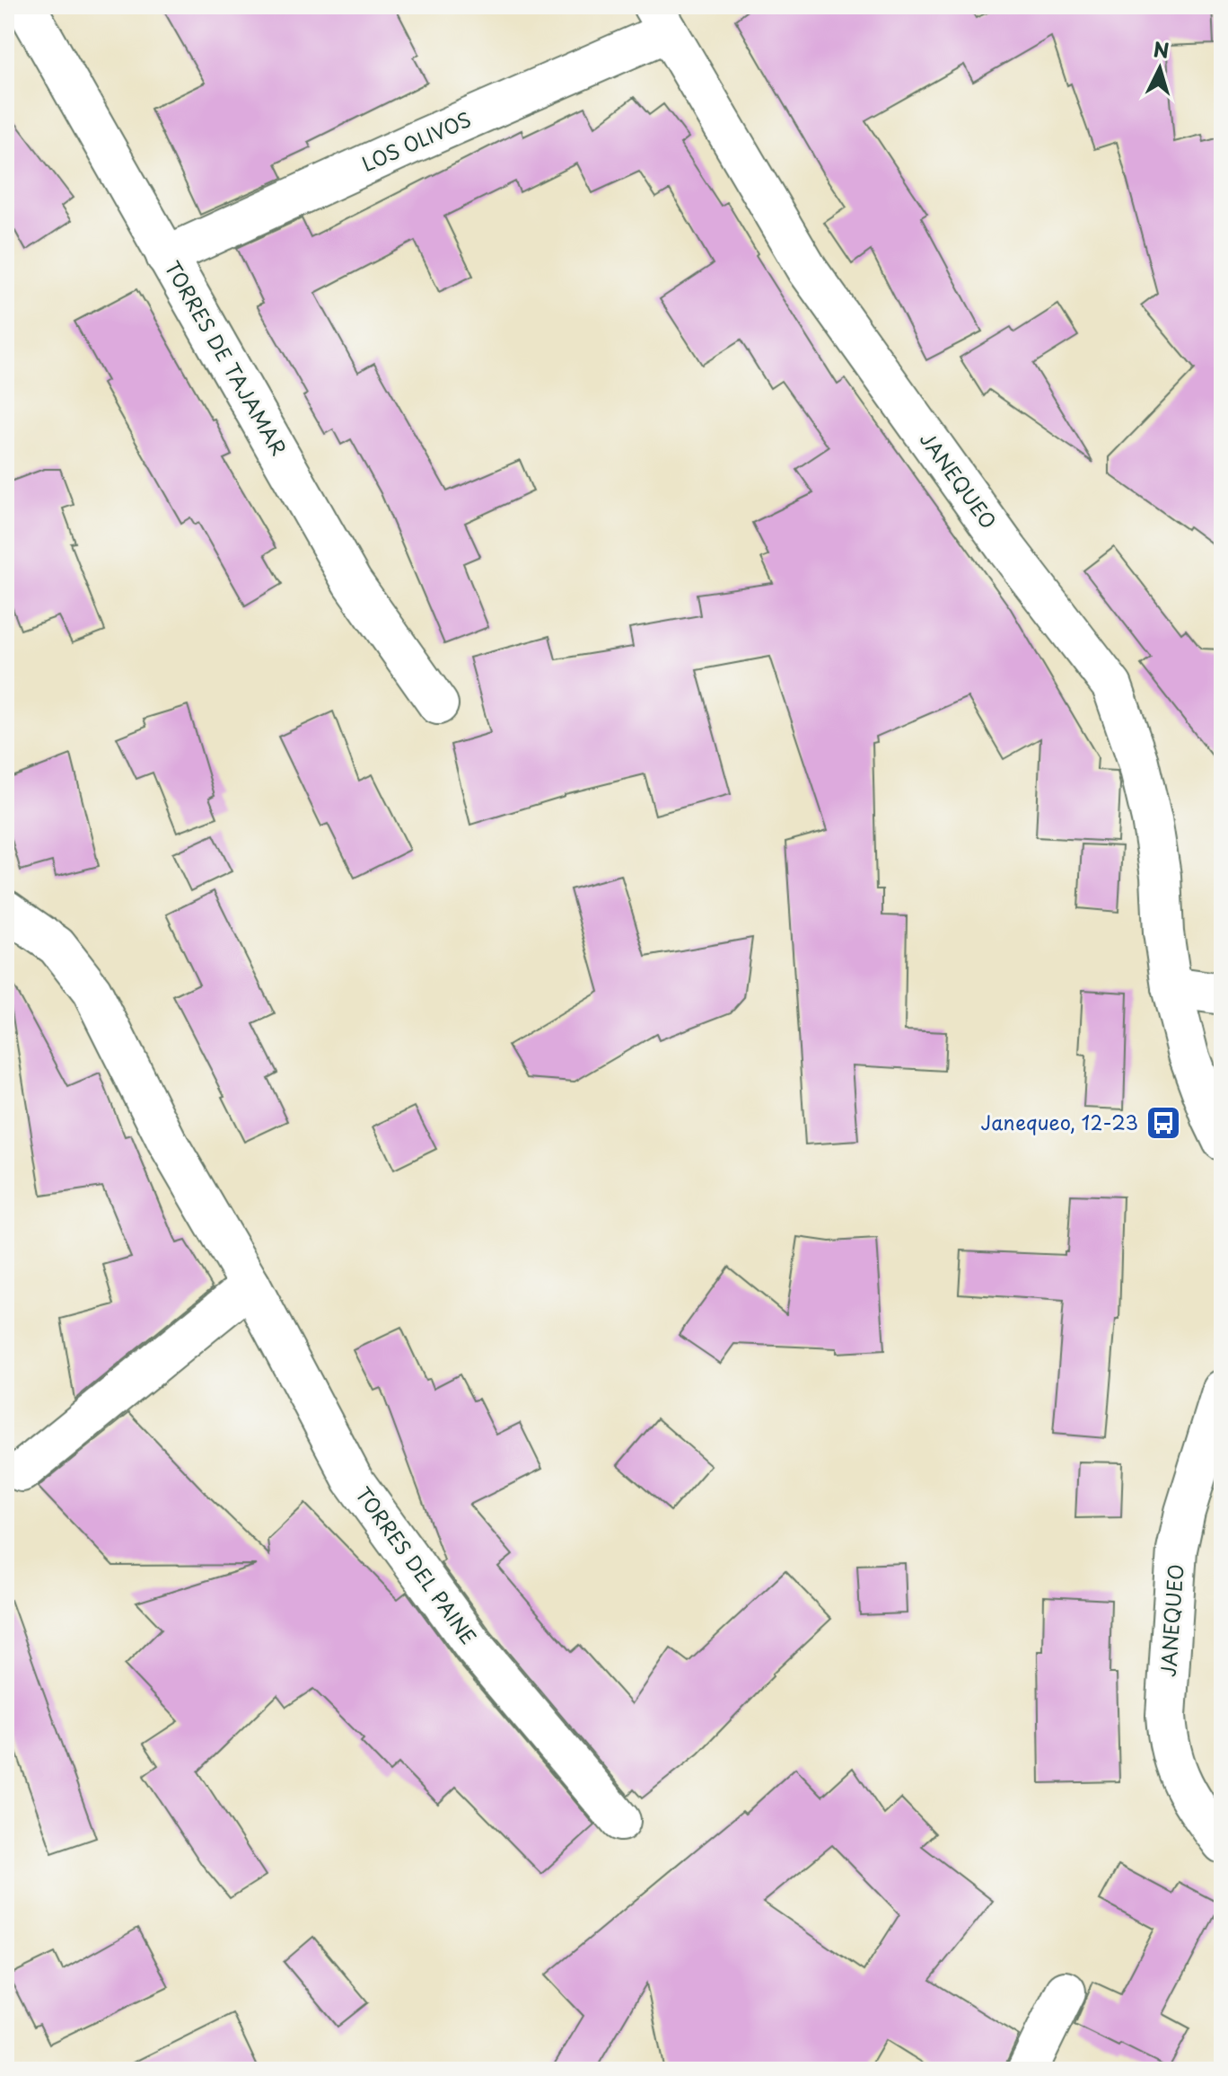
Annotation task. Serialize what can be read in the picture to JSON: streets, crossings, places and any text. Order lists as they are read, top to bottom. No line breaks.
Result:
{"streets":{"street":["LOS OLIVOS","TORRES DE TAJAMAR","JANEQUEO","TORRES DEL PAINE"]},"crossings":[["LOS OLIVOS","TORRES DE TAJAMAR"],["LOS OLIVOS","JANEQUEO"]],"places":{"bus stop":["Janequeo, 12-23"]},"north":"top"}
